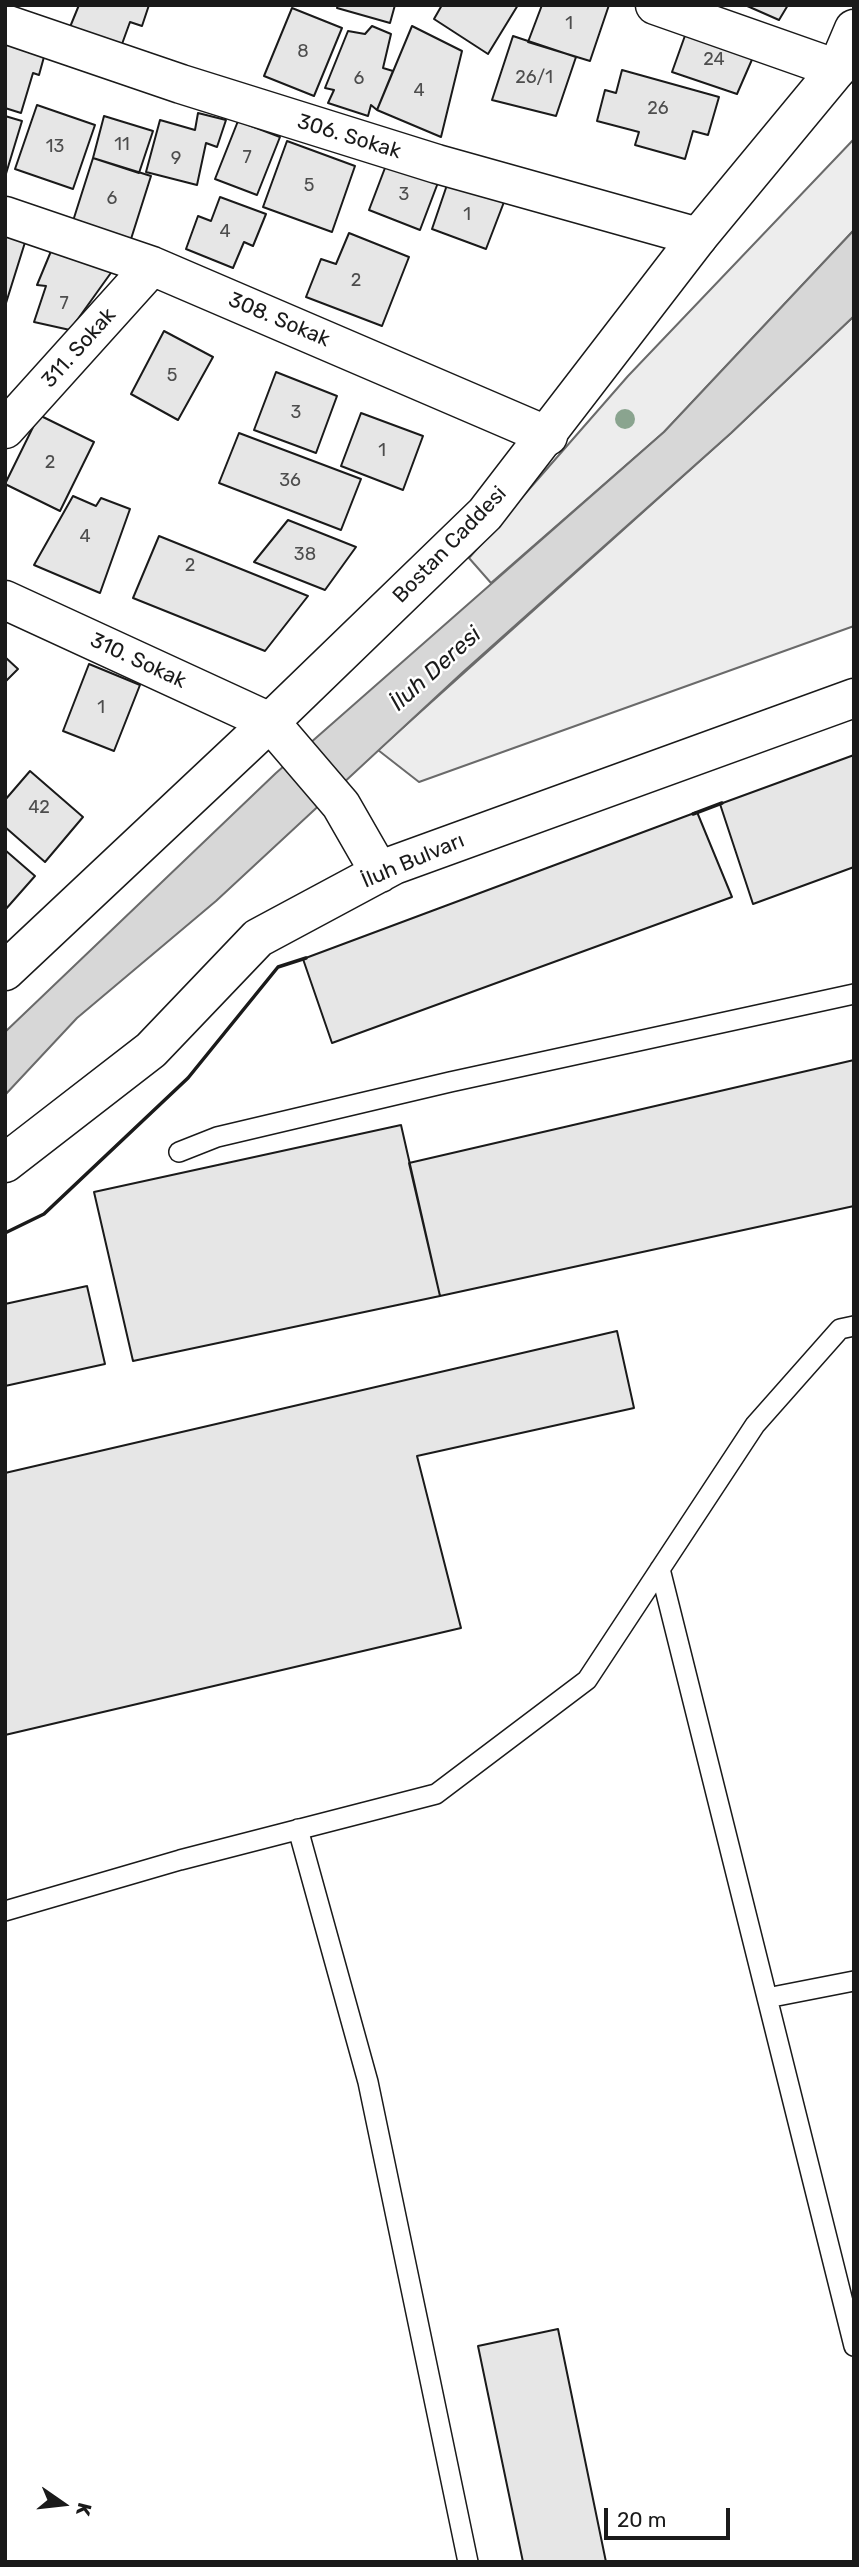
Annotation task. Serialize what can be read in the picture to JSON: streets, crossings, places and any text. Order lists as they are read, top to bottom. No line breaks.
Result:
{"streets":{"street":["306. Sokak","308. Sokak","311. Sokak","Bostan Caddesi","310. Sokak","İluh Bulvarı"]},"crossings":[["306. Sokak","Bostan Caddesi"],["308. Sokak","311. Sokak"],["308. Sokak","Bostan Caddesi"],["Bostan Caddesi","310. Sokak"]],"water":["İluh Deresi"],"house_numbers":["1","8","24","26/1","6","4","26","11","13","7","9","5","3","6","1","4","2","7","5","3","1","2","36","4","38","2","1","42"],"scale_bar":"20 m","north":"right"}
